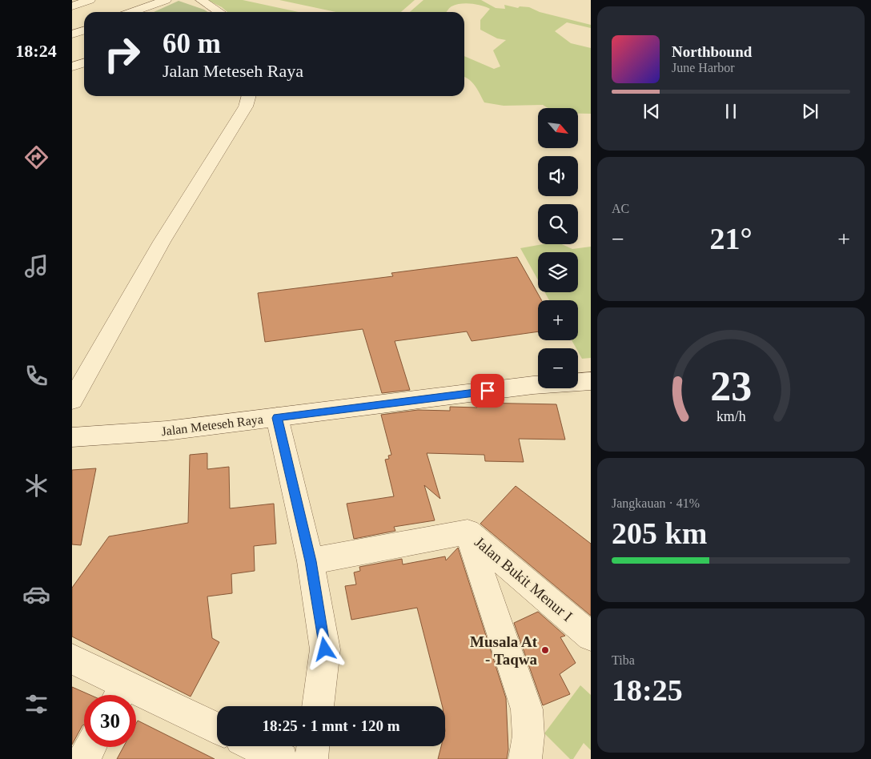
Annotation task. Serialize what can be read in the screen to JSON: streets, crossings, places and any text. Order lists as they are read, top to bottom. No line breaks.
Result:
{"streets":{"street":["Jalan Meteseh Raya","Jalan Bukit Menur I"]},"places":["Musala At - Taqwa"],"north":"bottom right","page":{"tabs":"18:24","turn":["60 m","Jalan Meteseh Raya"],"song":["Northbound","June Harbor"],"map_buttons":["+","−"],"tile":["AC",["Jangkauan · 41%","205 km"],["Tiba","18:25"]],"heat":["−","21°","+"],"limit":"30","trip":"18:25 · 1 mnt · 120 m","gauge":["23","km/h"]}}
